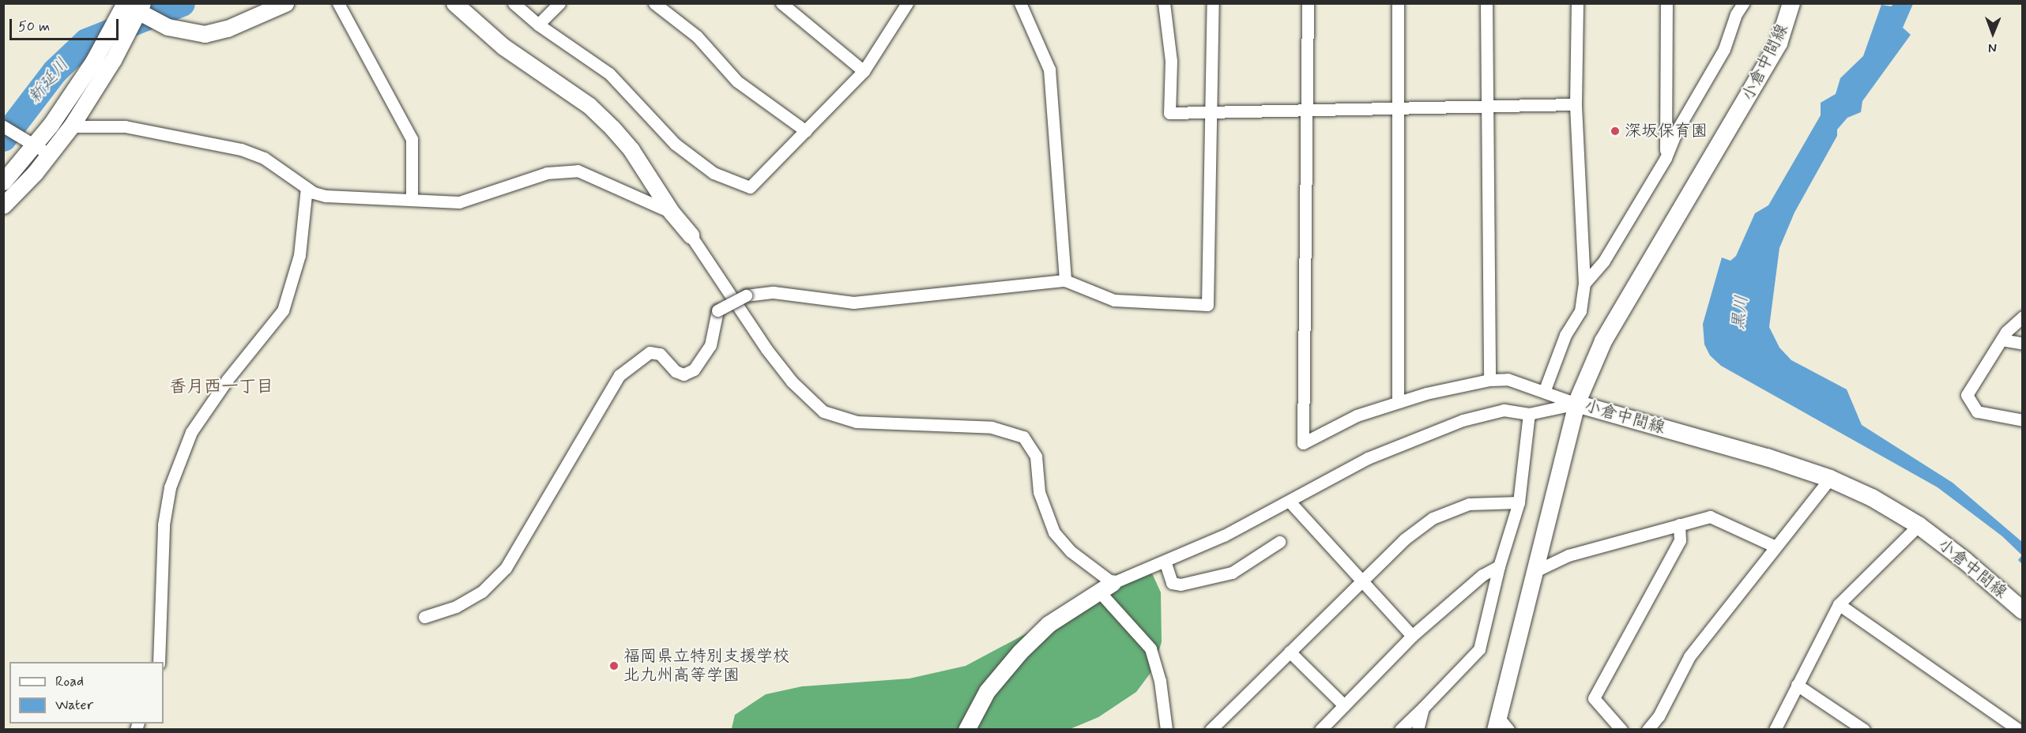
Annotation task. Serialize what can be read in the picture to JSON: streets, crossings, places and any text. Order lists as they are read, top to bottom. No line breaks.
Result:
{"streets":{"main road":["小倉中間線"]},"districts":["香月西一丁目"],"water":["新延川","黒川"],"places":["深坂保育園","福岡県立特別支援学校 北九州高等学園"],"legend":["Road","Water"],"scale_bar":"50 m","north":"bottom"}
